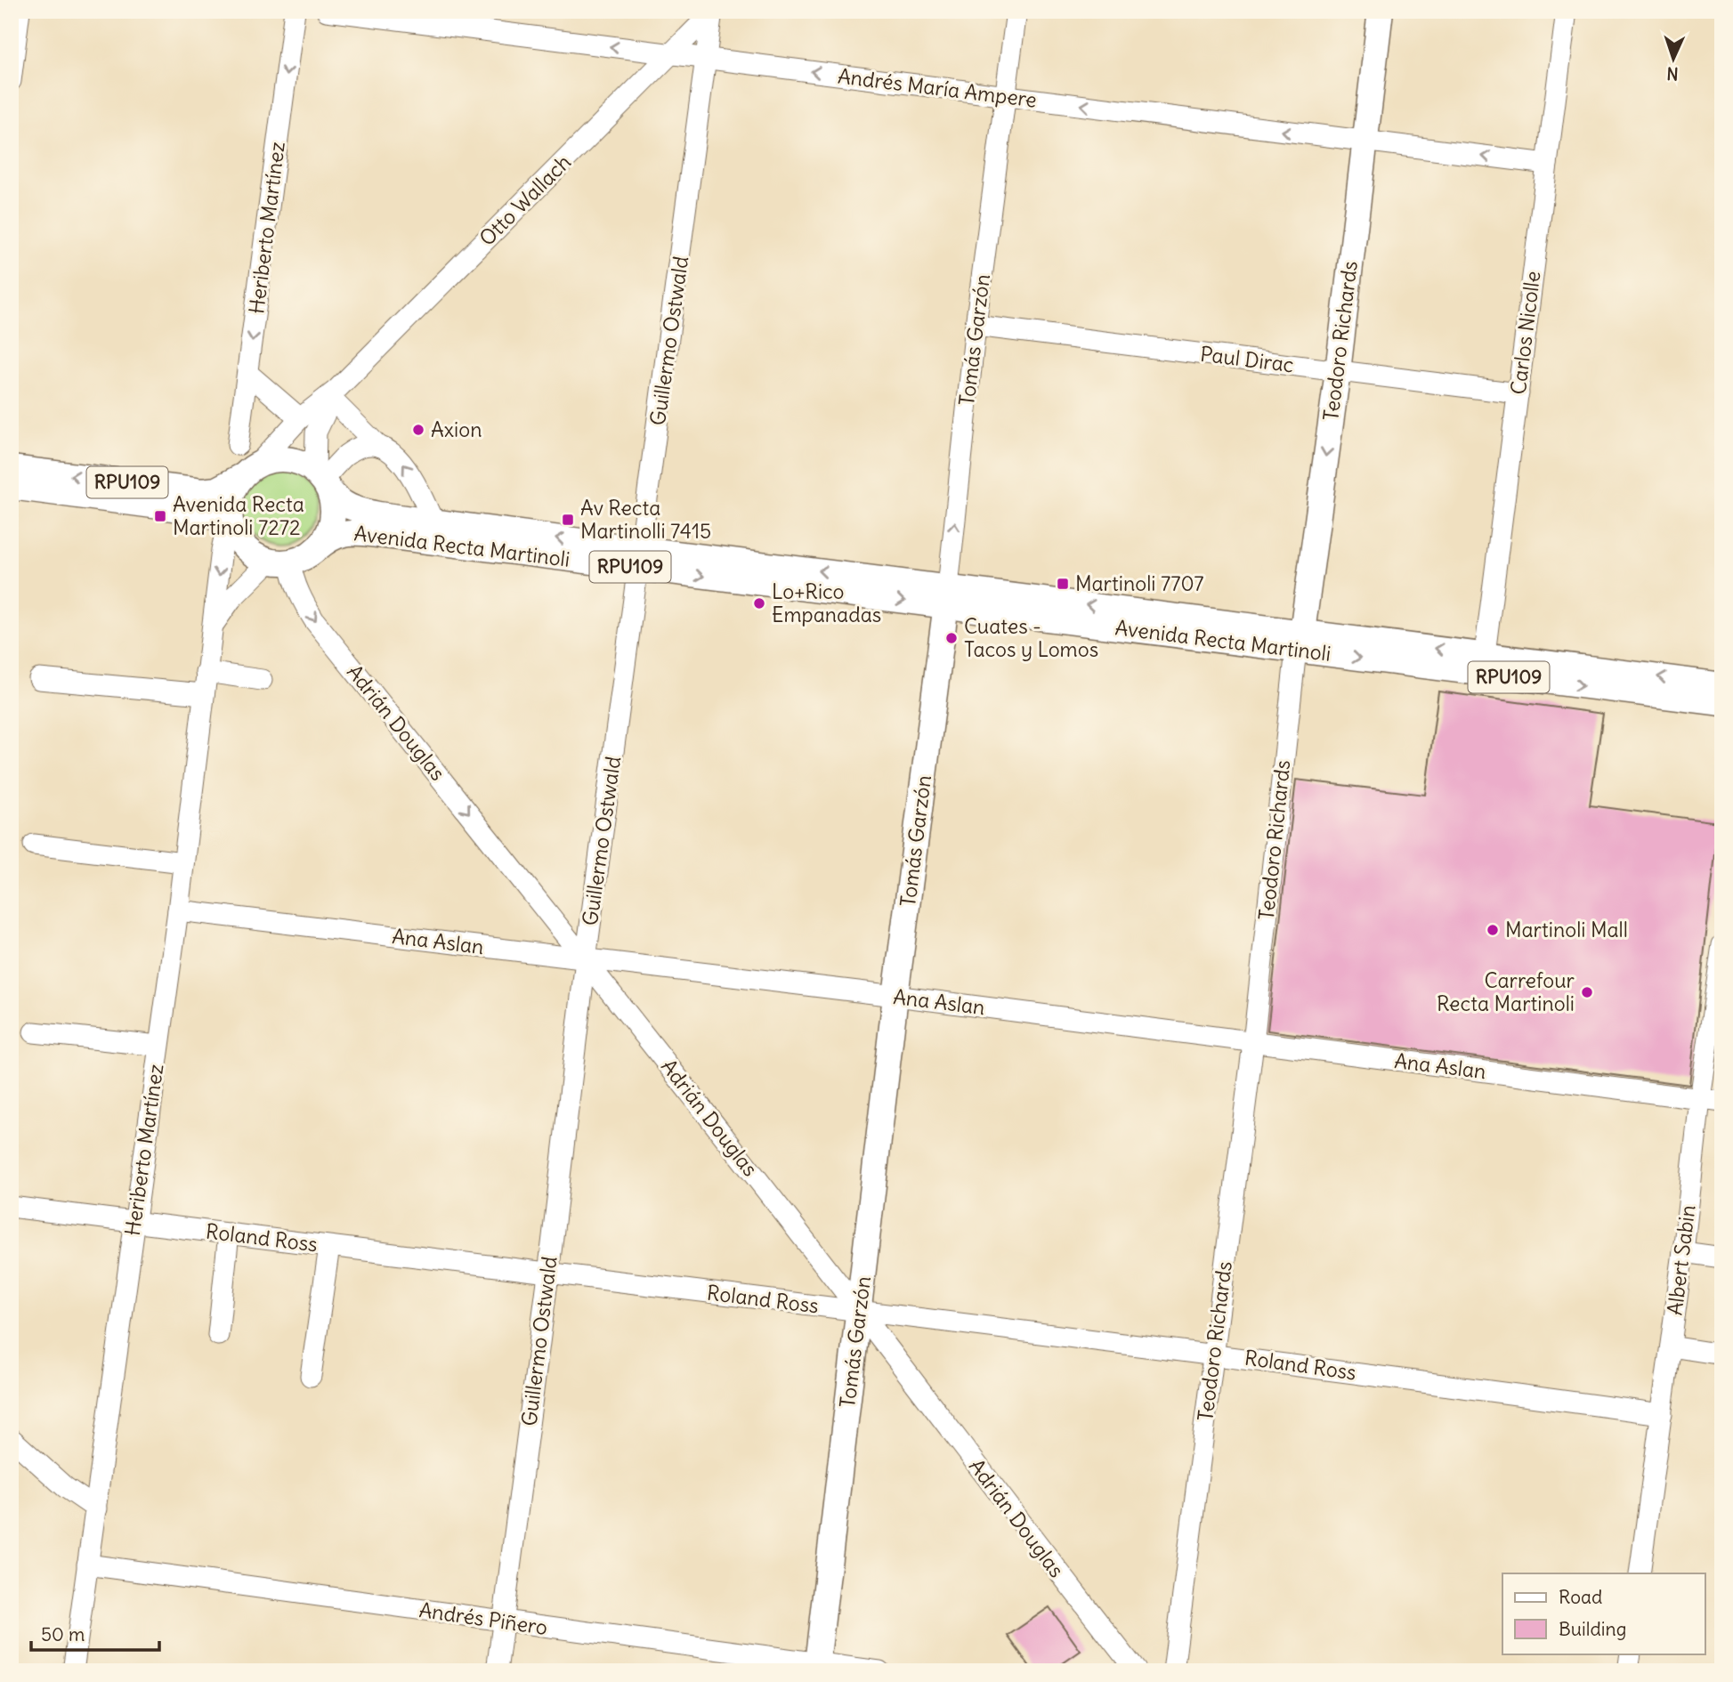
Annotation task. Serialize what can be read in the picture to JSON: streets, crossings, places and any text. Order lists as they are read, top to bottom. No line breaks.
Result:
{"streets":{"main road":["Tomás Garzón","Teodoro Richards","RPU109","Avenida Recta Martinoli"],"street":["Andrés María Ampere","Otto Wallach","Heriberto Martínez","Carlos Nicolle","Guillermo Ostwald","Paul Dirac","Adrián Douglas","Ana Aslan","Roland Ross","Albert Sabin","Andrés Piñero"]},"crossings":[["Andrés María Ampere","Otto Wallach"],["Andrés María Ampere","Carlos Nicolle"],["Andrés María Ampere","Tomás Garzón"],["Andrés María Ampere","Guillermo Ostwald"],["Andrés María Ampere","Teodoro Richards"],["Otto Wallach","Heriberto Martínez"],["Otto Wallach","Guillermo Ostwald"],["Otto Wallach","RPU109"],["Otto Wallach","Avenida Recta Martinoli"],["Otto Wallach","Adrián Douglas"],["Heriberto Martínez","RPU109"],["Heriberto Martínez","Avenida Recta Martinoli"],["Heriberto Martínez","Adrián Douglas"],["Heriberto Martínez","Ana Aslan"],["Heriberto Martínez","Roland Ross"],["Heriberto Martínez","Andrés Piñero"],["Carlos Nicolle","Paul Dirac"],["Carlos Nicolle","Avenida Recta Martinoli"],["Tomás Garzón","Paul Dirac"],["Tomás Garzón","Avenida Recta Martinoli"],["Tomás Garzón","Adrián Douglas"],["Tomás Garzón","Ana Aslan"],["Tomás Garzón","Roland Ross"],["Tomás Garzón","Andrés Piñero"],["Guillermo Ostwald","Avenida Recta Martinoli"],["Guillermo Ostwald","Adrián Douglas"],["Guillermo Ostwald","Ana Aslan"],["Guillermo Ostwald","Roland Ross"],["Guillermo Ostwald","Andrés Piñero"],["Teodoro Richards","Paul Dirac"],["Teodoro Richards","Avenida Recta Martinoli"],["Teodoro Richards","Ana Aslan"],["Teodoro Richards","Roland Ross"],["RPU109","Avenida Recta Martinoli"],["RPU109","Adrián Douglas"],["Avenida Recta Martinoli","Adrián Douglas"],["Adrián Douglas","Ana Aslan"],["Adrián Douglas","Roland Ross"],["Ana Aslan","Albert Sabin"],["Roland Ross","Albert Sabin"]],"one_way":["Andrés María Ampere","Adrián Douglas"],"places":{"other":["Axion","Lo+Rico Empanadas","Cuates - Tacos y Lomos","Martinoli Mall","Carrefour Recta Martinoli"],"transit":["Avenida Recta Martinoli 7272","Av Recta Martinolli 7415","Martinoli 7707"]},"legend":["Road","Building"],"scale_bar":"50 m","north":"bottom"}
